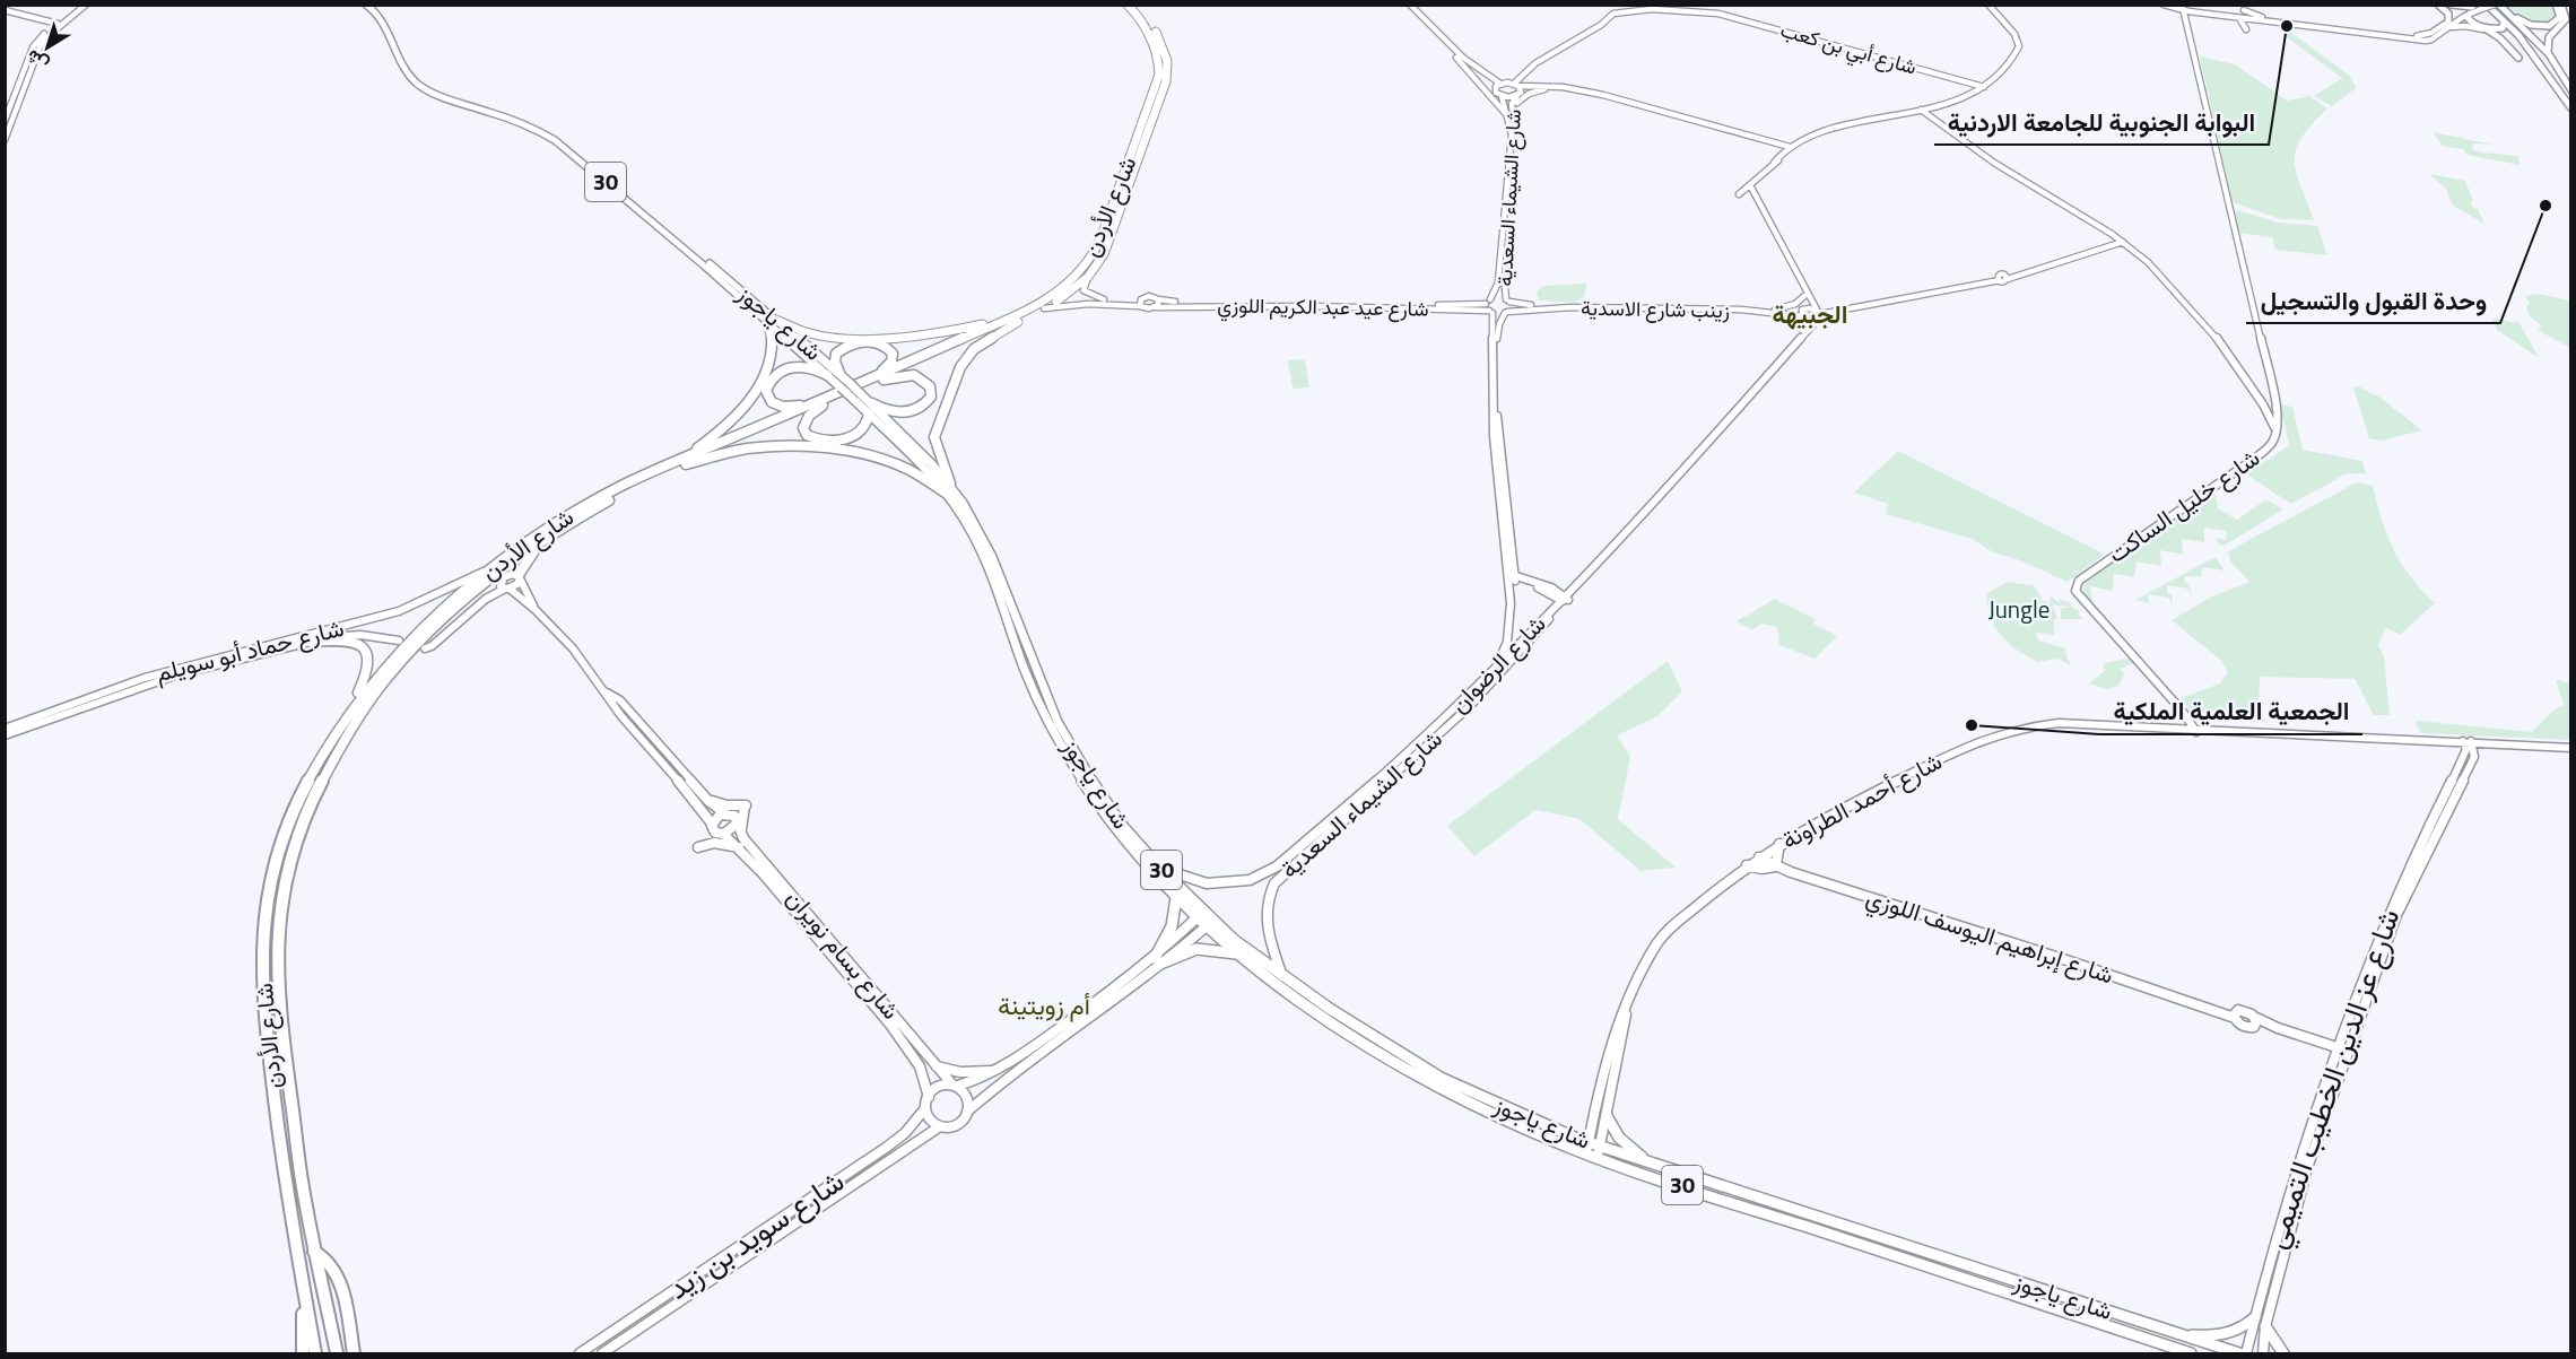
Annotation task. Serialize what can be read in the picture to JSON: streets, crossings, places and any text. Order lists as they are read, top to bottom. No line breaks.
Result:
{"streets":{"highway":["شارع الأردن"],"main road":["30","شارع ياجوز"],"street":["شارع أبي بن كعب","شارع الشيماء السعدية","شارع عيد عبد الكريم اللوزي","زينب شارع الاسدية","شارع خليل الساكت","شارع حماد أبو سويلم","شارع الرضوان","شارع أحمد الطراونة","شارع إبراهيم اليوسف اللوزي","شارع بسام نويران","شارع عز الدين الخطيب التميمي","شارع سويد بن زيد"]},"crossings":[["شارع الشيماء السعدية","شارع عيد عبد الكريم اللوزي"],["شارع الشيماء السعدية","زينب شارع الاسدية"],["شارع الشيماء السعدية","شارع ياجوز"],["شارع الشيماء السعدية","شارع الرضوان"],["شارع الأردن","شارع حماد أبو سويلم"],["شارع عيد عبد الكريم اللوزي","زينب شارع الاسدية"],["زينب شارع الاسدية","شارع الرضوان"],["شارع ياجوز","شارع أحمد الطراونة"],["شارع خليل الساكت","شارع أحمد الطراونة"],["شارع أحمد الطراونة","شارع إبراهيم اليوسف اللوزي"],["شارع إبراهيم اليوسف اللوزي","شارع عز الدين الخطيب التميمي"],["شارع بسام نويران","شارع سويد بن زيد"]],"districts":["الجبيهة","أم زويتينة"],"parks":["Jungle"],"places":["البوابة الجنوبية للجامعة الاردنية","وحدة القبول والتسجيل","الجمعية العلمية الملكية"],"north":"bottom left"}
